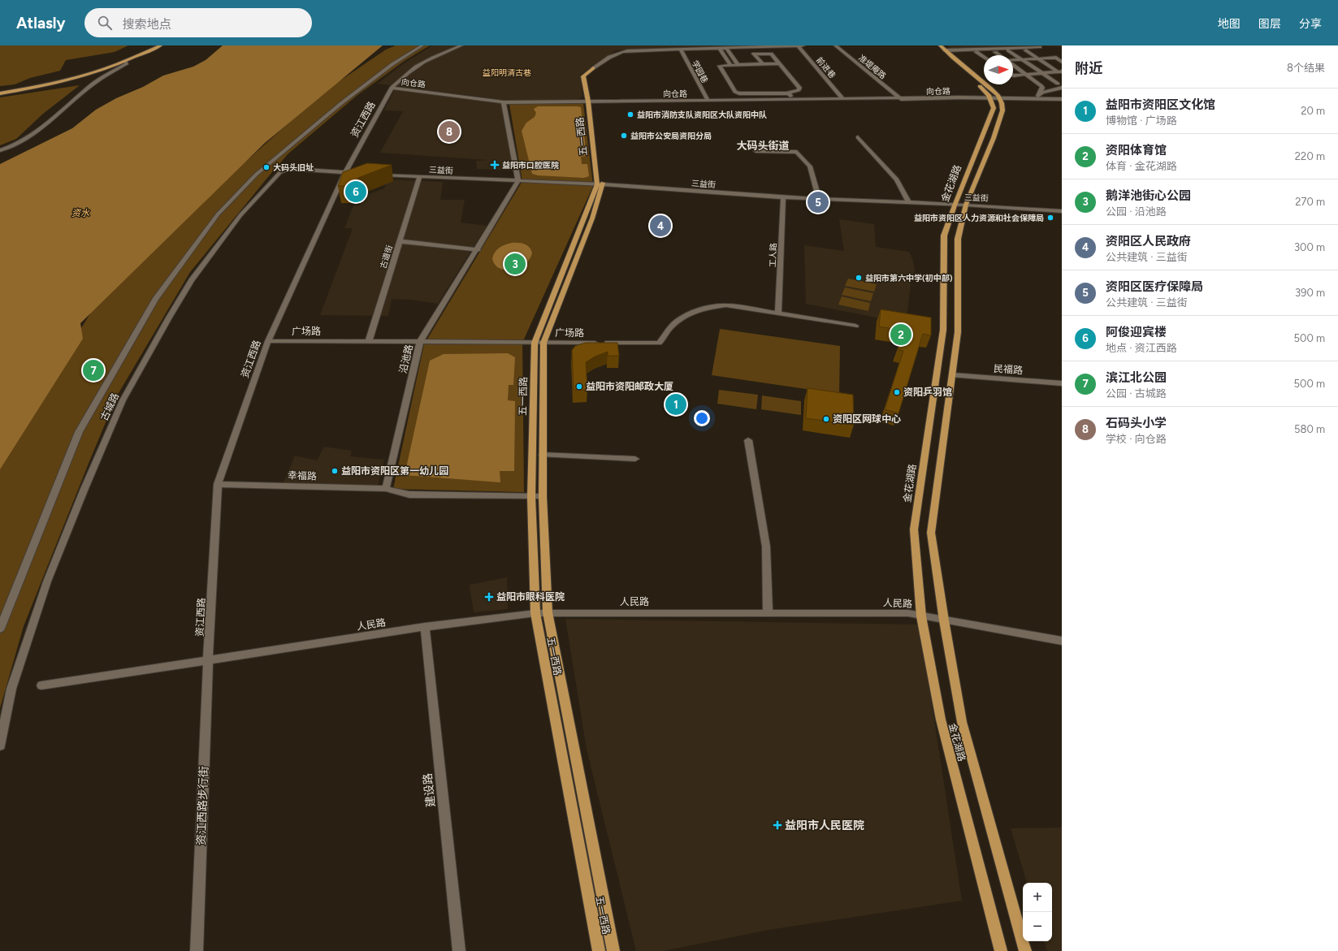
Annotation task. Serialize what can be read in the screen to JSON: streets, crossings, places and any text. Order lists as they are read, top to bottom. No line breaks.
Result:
{"streets":{"main road":["五一西路","金花湖路"],"street":["准堤庵路","前进巷","学园巷","向仓路","资江西路","三益街","工人路","古道街","广场路","沿池路","民福路","古城路","幸福路","人民路","建设路","资江西路步行街"]},"crossings":[["准堤庵路","向仓路"],["前进巷","向仓路"],["学园巷","向仓路"],["向仓路","资江西路"],["向仓路","金花湖路"],["资江西路","广场路"],["资江西路","古城路"],["资江西路","幸福路"],["资江西路","人民路"],["资江西路","资江西路步行街"],["五一西路","三益街"],["五一西路","广场路"],["五一西路","人民路"],["三益街","金花湖路"],["三益街","工人路"],["三益街","古道街"],["三益街","沿池路"],["金花湖路","人民路"],["工人路","广场路"],["古道街","广场路"],["广场路","沿池路"],["沿池路","幸福路"],["人民路","建设路"],["人民路","资江西路步行街"]],"districts":["大码头街道"],"water":["资水"],"parks":["益阳明清古巷"],"places":{"other":["益阳市消防支队资阳区大队资阳中队","益阳市公安局资阳分局","大码头旧址","益阳市资阳区人力资源和社会保障局","益阳市第六中学(初中部)","益阳市资阳邮政大厦","资阳乒羽馆","资阳区网球中心","益阳市资阳区第一幼儿园"],"health":["益阳市口腔医院","益阳市眼科医院","益阳市人民医院"]},"north":"right","page":{"header":"Atlasly","search":"搜索地点","nav":["地图","图层","分享"],"heading":["附近","8个结果"],"list":[{"mark":"1","name":"益阳市资阳区文化馆","note":"博物馆 · 广场路","value":"20 m"},{"mark":"2","name":"资阳体育馆","note":"体育 · 金花湖路","value":"220 m"},{"mark":"3","name":"鹅洋池街心公园","note":"公园 · 沿池路","value":"270 m"},{"mark":"4","name":"资阳区人民政府","note":"公共建筑 · 三益街","value":"300 m"},{"mark":"5","name":"资阳区医疗保障局","note":"公共建筑 · 三益街","value":"390 m"},{"mark":"6","name":"阿俊迎宾楼","note":"地点 · 资江西路","value":"500 m"},{"mark":"7","name":"滨江北公园","note":"公园 · 古城路","value":"500 m"},{"mark":"8","name":"石码头小学","note":"学校 · 向仓路","value":"580 m"}],"pins":["8","6","5","4","3","2","7","1"],"map_buttons":["+","−"]}}
